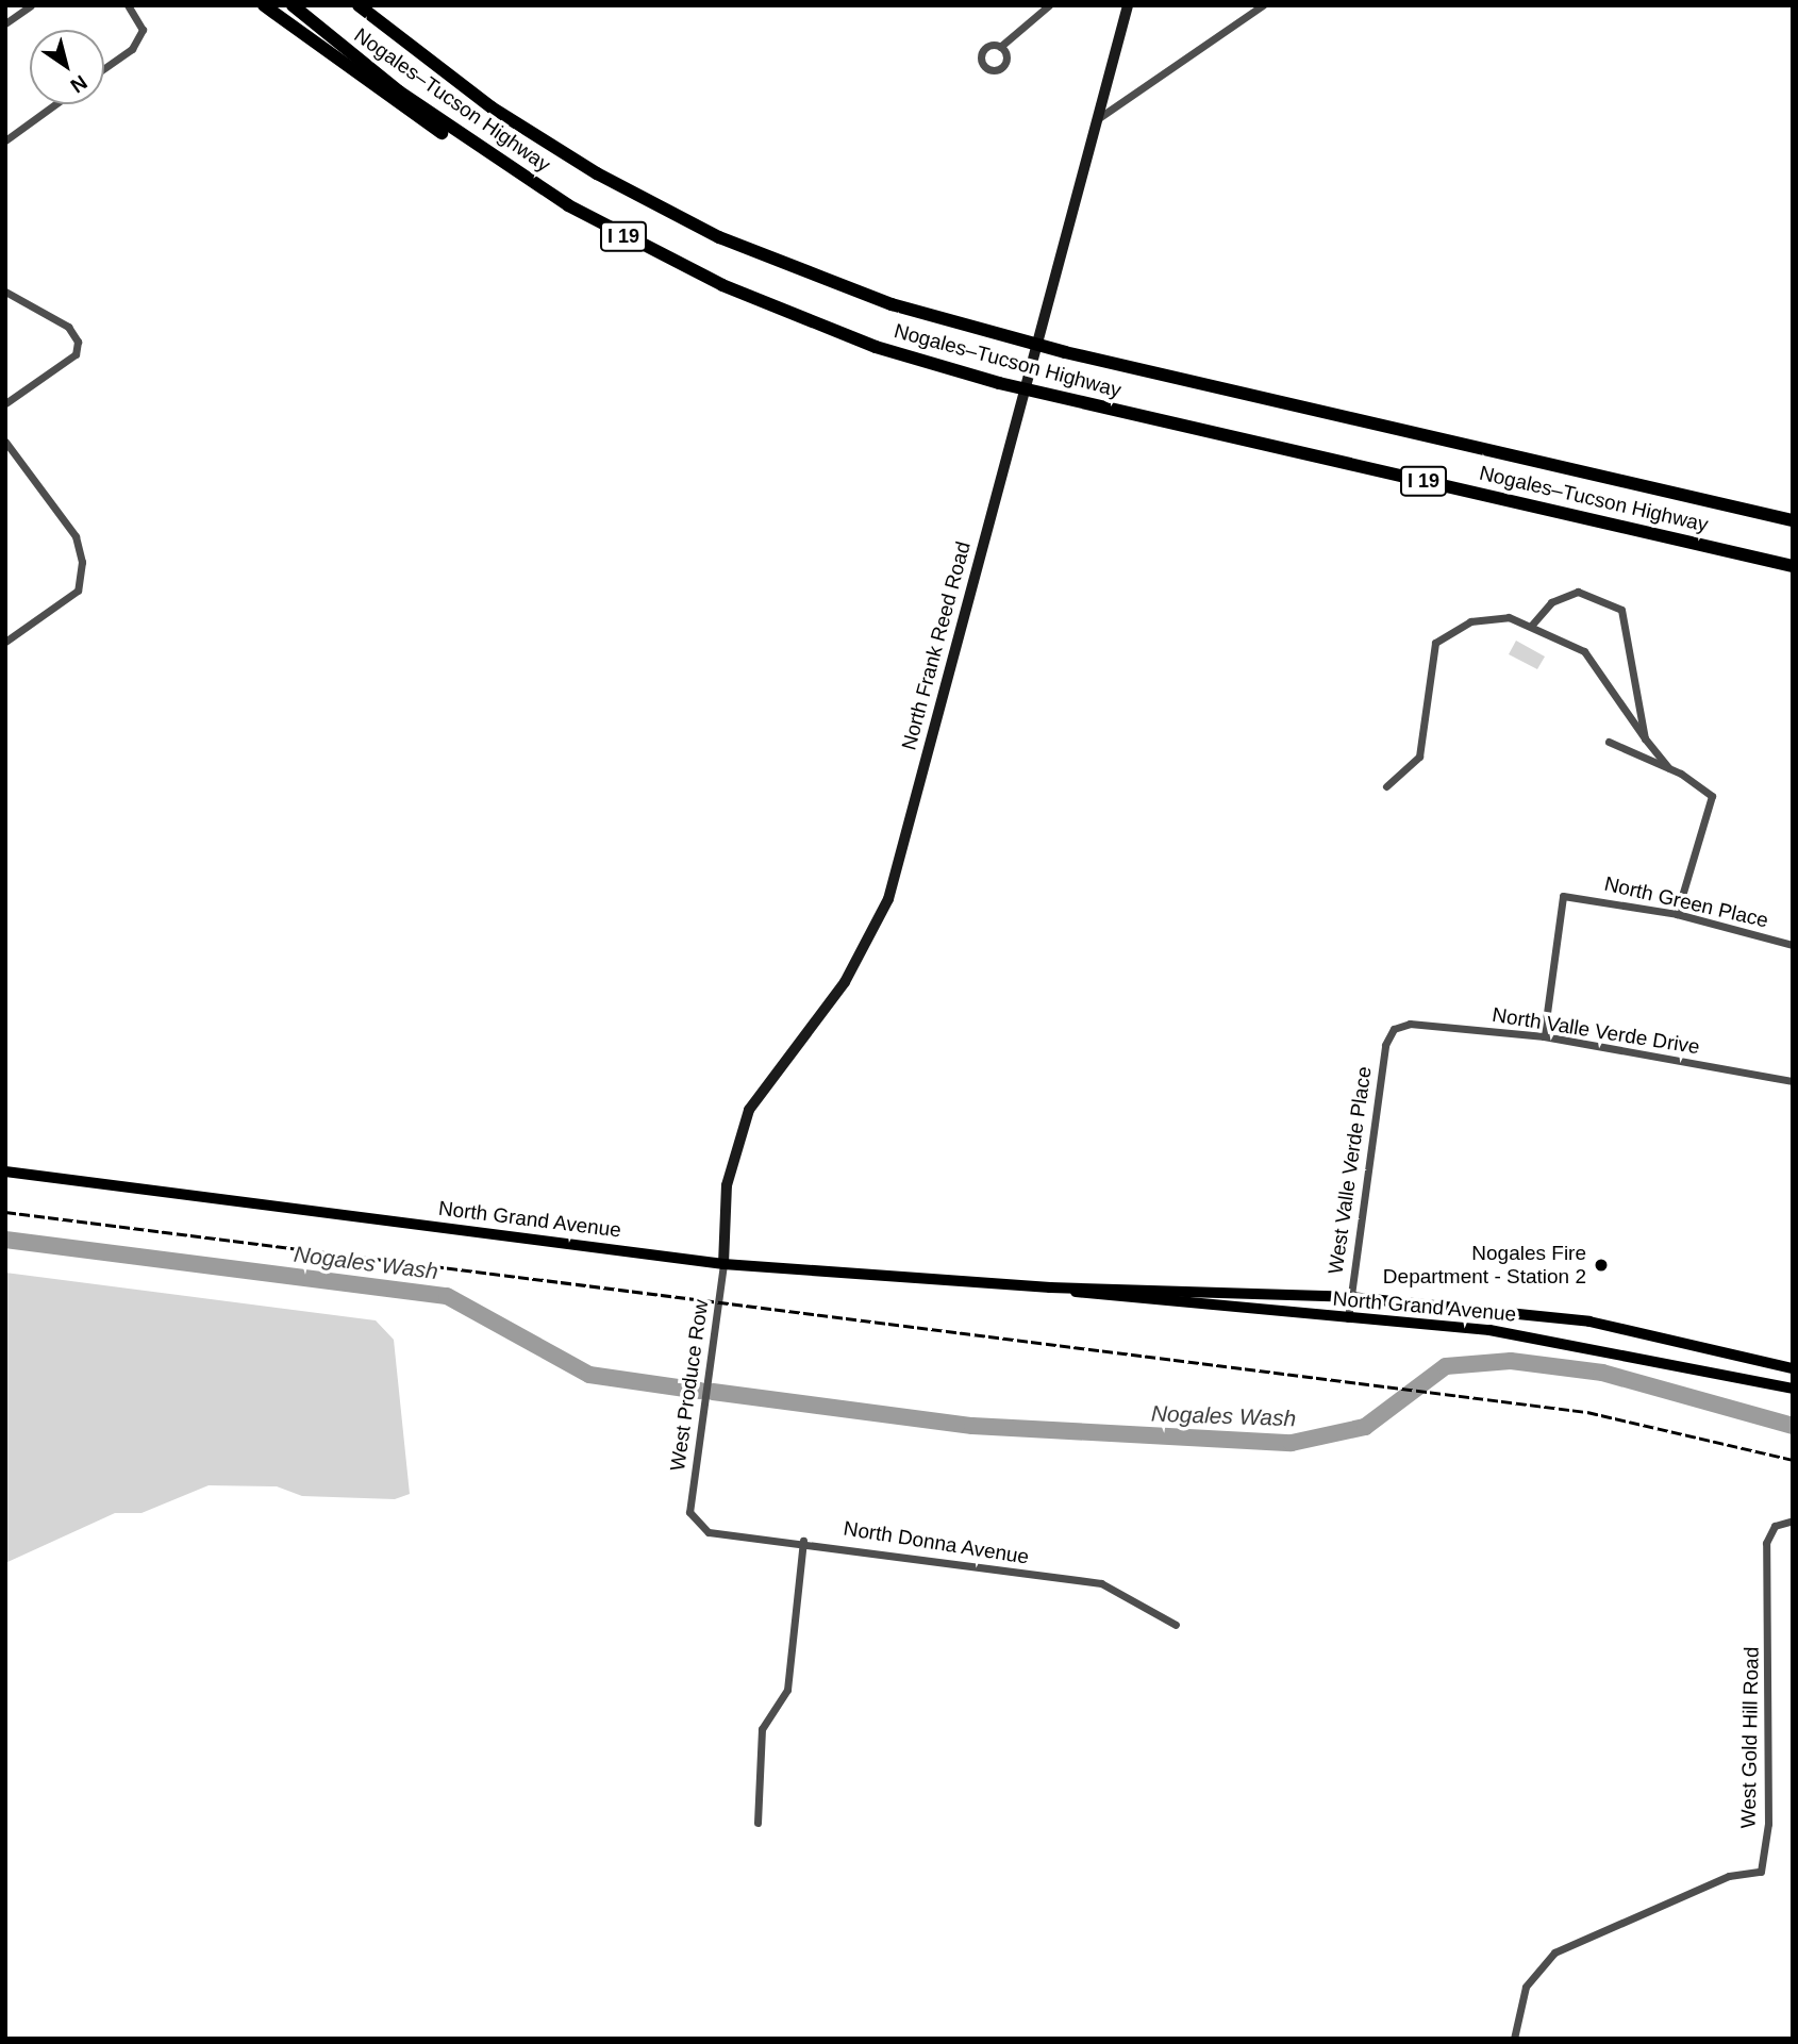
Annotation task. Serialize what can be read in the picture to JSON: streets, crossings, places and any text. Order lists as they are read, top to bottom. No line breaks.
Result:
{"streets":{"highway":["Nogales–Tucson Highway","I 19"],"main road":["North Grand Avenue"],"street":["North Frank Reed Road","North Green Place","North Valle Verde Drive","West Valle Verde Place","West Produce Row","North Donna Avenue","West Gold Hill Road"]},"crossings":[["North Frank Reed Road","North Grand Avenue"],["North Frank Reed Road","West Produce Row"],["North Green Place","North Valle Verde Drive"],["North Valle Verde Drive","West Valle Verde Place"],["West Valle Verde Place","North Grand Avenue"],["North Grand Avenue","West Produce Row"],["West Produce Row","North Donna Avenue"]],"water":["Nogales Wash"],"places":["Nogales Fire Department - Station 2"],"north":"bottom right"}
